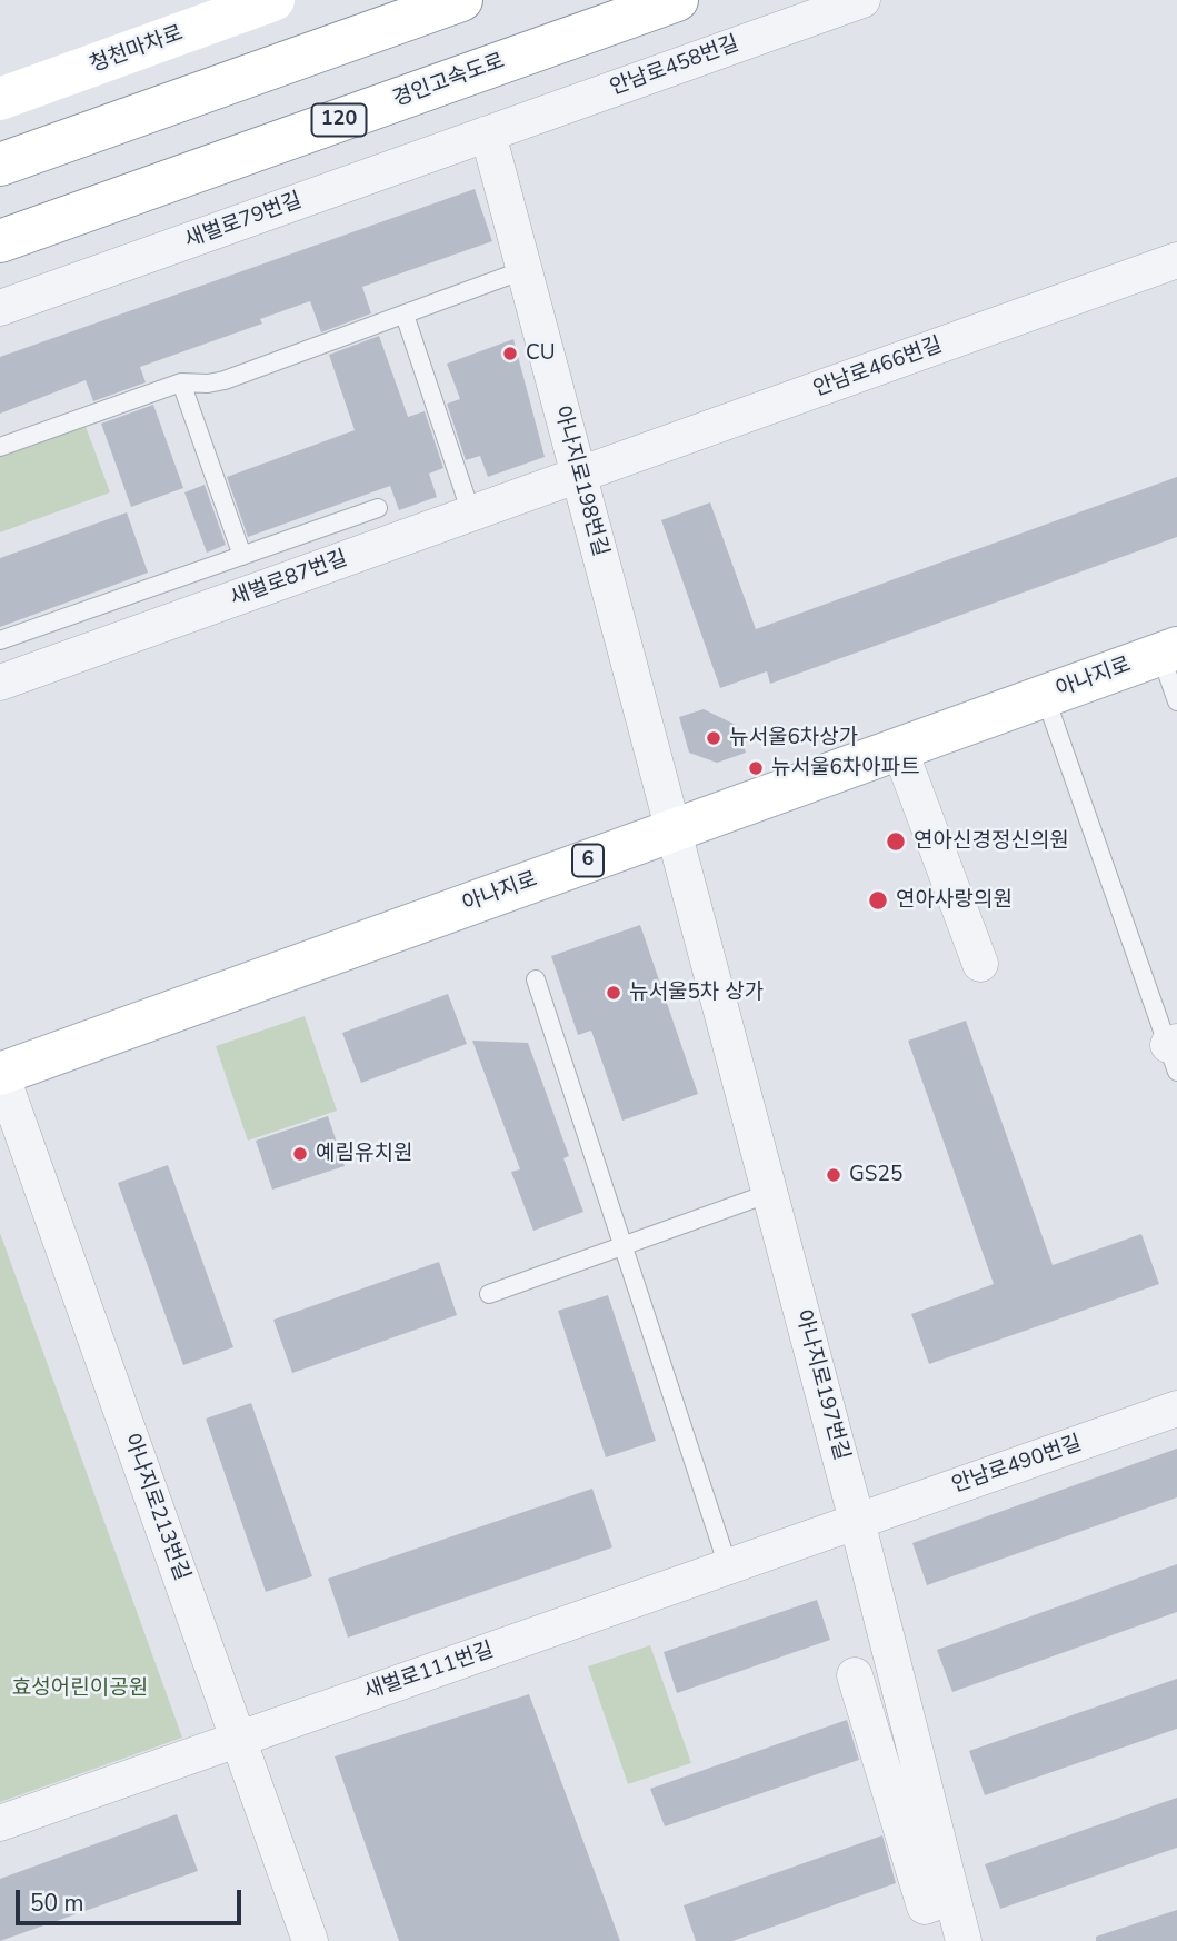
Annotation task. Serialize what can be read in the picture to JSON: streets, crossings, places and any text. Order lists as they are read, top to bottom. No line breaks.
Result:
{"streets":{"main road":["청천마차로","경인고속도로","120","아나지로","6"],"street":["안남로458번길","새벌로79번길","안남로466번길","아나지로198번길","새벌로87번길","아나지로197번길","안남로490번길","아나지로213번길","새벌로111번길"]},"crossings":[["안남로458번길","새벌로79번길"],["안남로458번길","아나지로198번길"],["새벌로79번길","아나지로198번길"],["안남로466번길","아나지로198번길"],["안남로466번길","새벌로87번길"],["아나지로198번길","새벌로87번길"],["아나지로198번길","아나지로"],["아나지로198번길","아나지로197번길"],["아나지로","아나지로197번길"],["아나지로","아나지로213번길"],["아나지로197번길","안남로490번길"],["아나지로197번길","새벌로111번길"],["안남로490번길","새벌로111번길"],["아나지로213번길","새벌로111번길"]],"parks":["효성어린이공원"],"places":["CU","뉴서울6차상가","뉴서울6차아파트","연아신경정신의원","연아사랑의원","뉴서울5차 상가","예림유치원","GS25"],"scale_bar":"50 m"}
